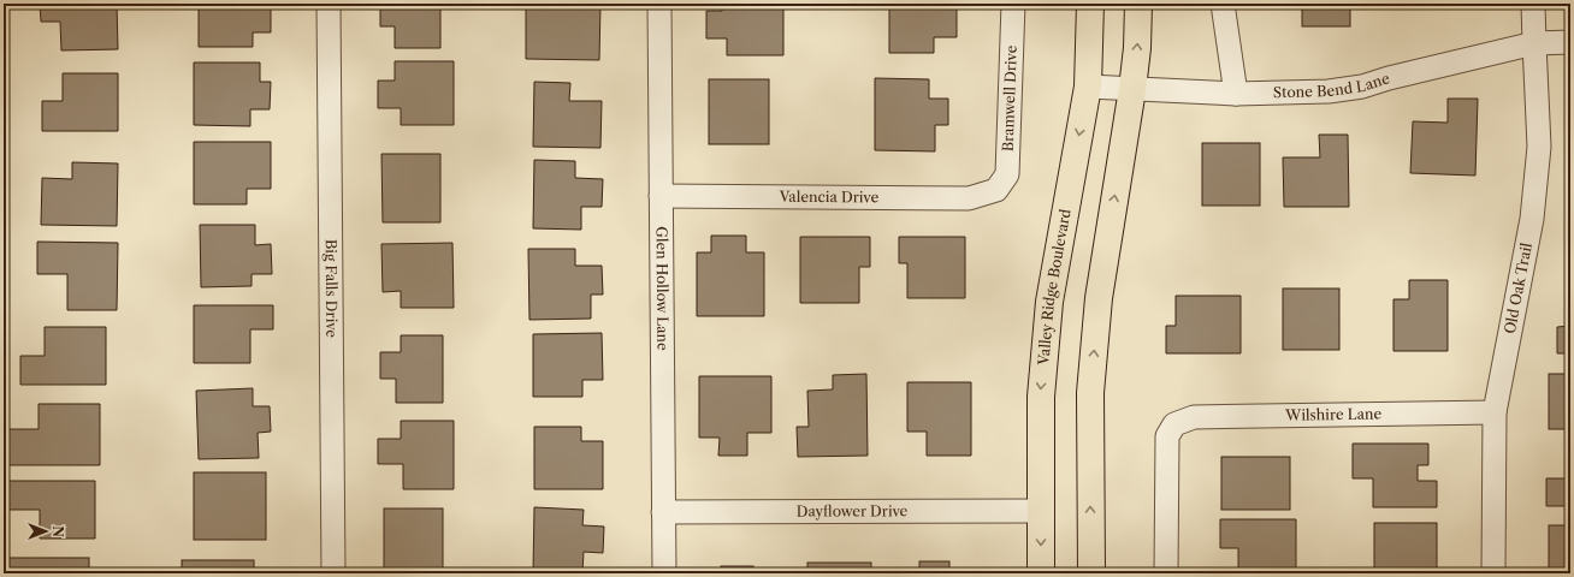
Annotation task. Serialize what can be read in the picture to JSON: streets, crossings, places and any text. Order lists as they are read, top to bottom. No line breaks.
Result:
{"streets":{"main road":["Valley Ridge Boulevard"],"street":["Stone Bend Lane","Bramwell Drive","Valencia Drive","Big Falls Drive","Glen Hollow Lane","Old Oak Trail","Wilshire Lane","Dayflower Drive"]},"crossings":[["Stone Bend Lane","Valley Ridge Boulevard"],["Stone Bend Lane","Old Oak Trail"],["Bramwell Drive","Valencia Drive"],["Valencia Drive","Glen Hollow Lane"],["Valley Ridge Boulevard","Dayflower Drive"],["Glen Hollow Lane","Dayflower Drive"],["Old Oak Trail","Wilshire Lane"]],"north":"right"}
